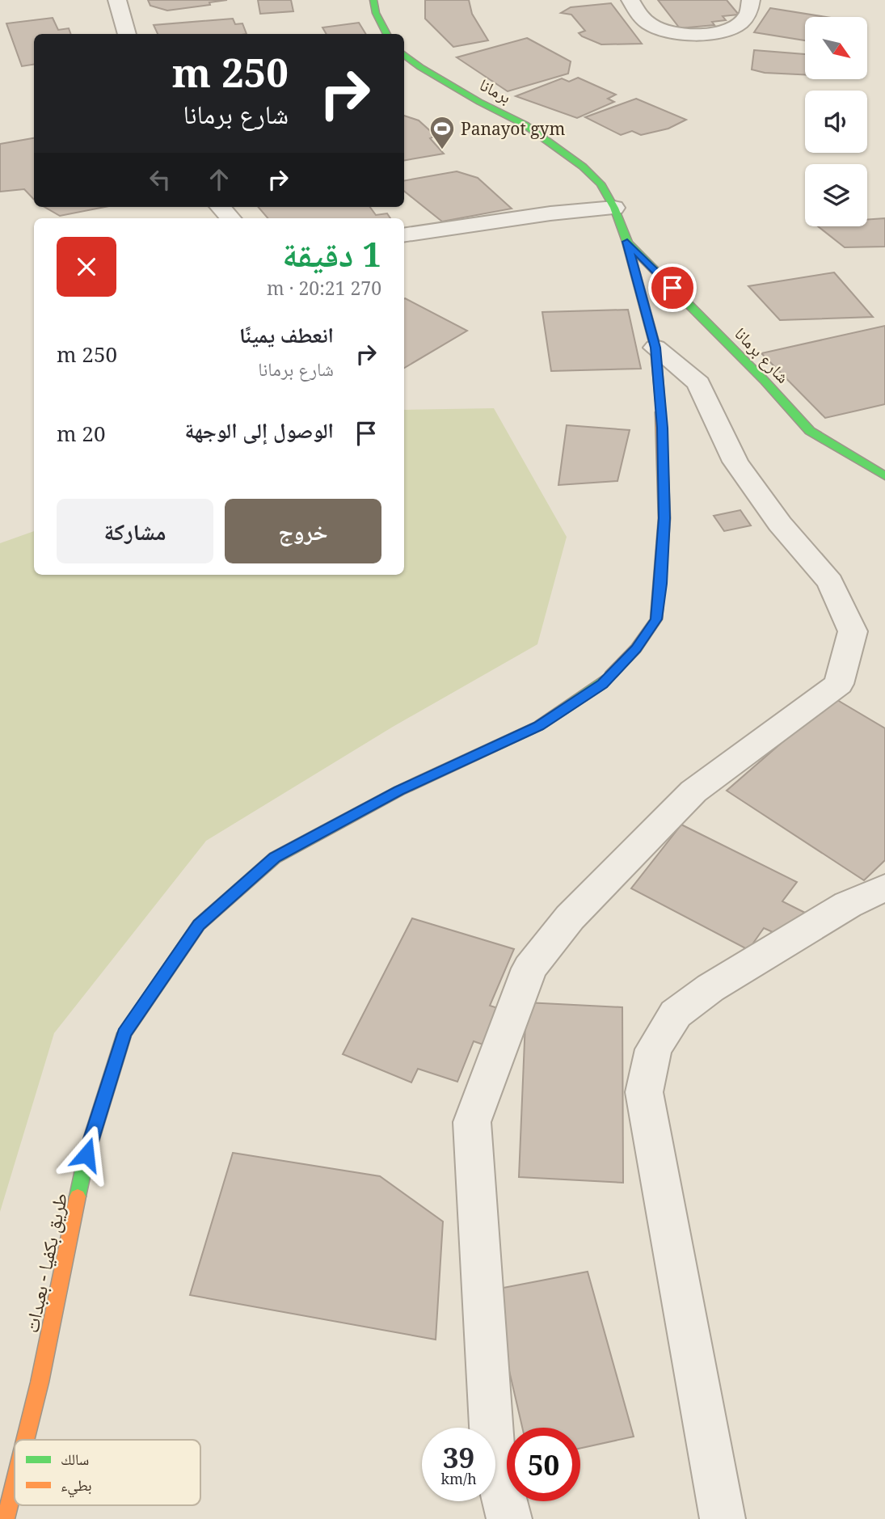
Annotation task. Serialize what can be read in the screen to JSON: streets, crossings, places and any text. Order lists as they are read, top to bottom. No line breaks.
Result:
{"streets":{"main road":["برمانا","شارع برمانا","طريق بكفيا - بعبدات"]},"crossings":[["برمانا","شارع برمانا"],["برمانا","طريق بكفيا - بعبدات"],["شارع برمانا","طريق بكفيا - بعبدات"]],"places":{"sports":["Panayot gym"]},"legend":["سالك","بطيء"],"north":"bottom right","page":{"turn":["250 m","شارع برمانا"],"heading":["1 دقيقة","270 m · 20:21"],"list":[{"name":"انعطف يمينًا","note":"شارع برمانا","value":"250 m"},{"name":"الوصول إلى الوجهة","value":"20 m"}],"buttons":["خروج","مشاركة"],"speed":"39 km/h","limit":"50"}}
